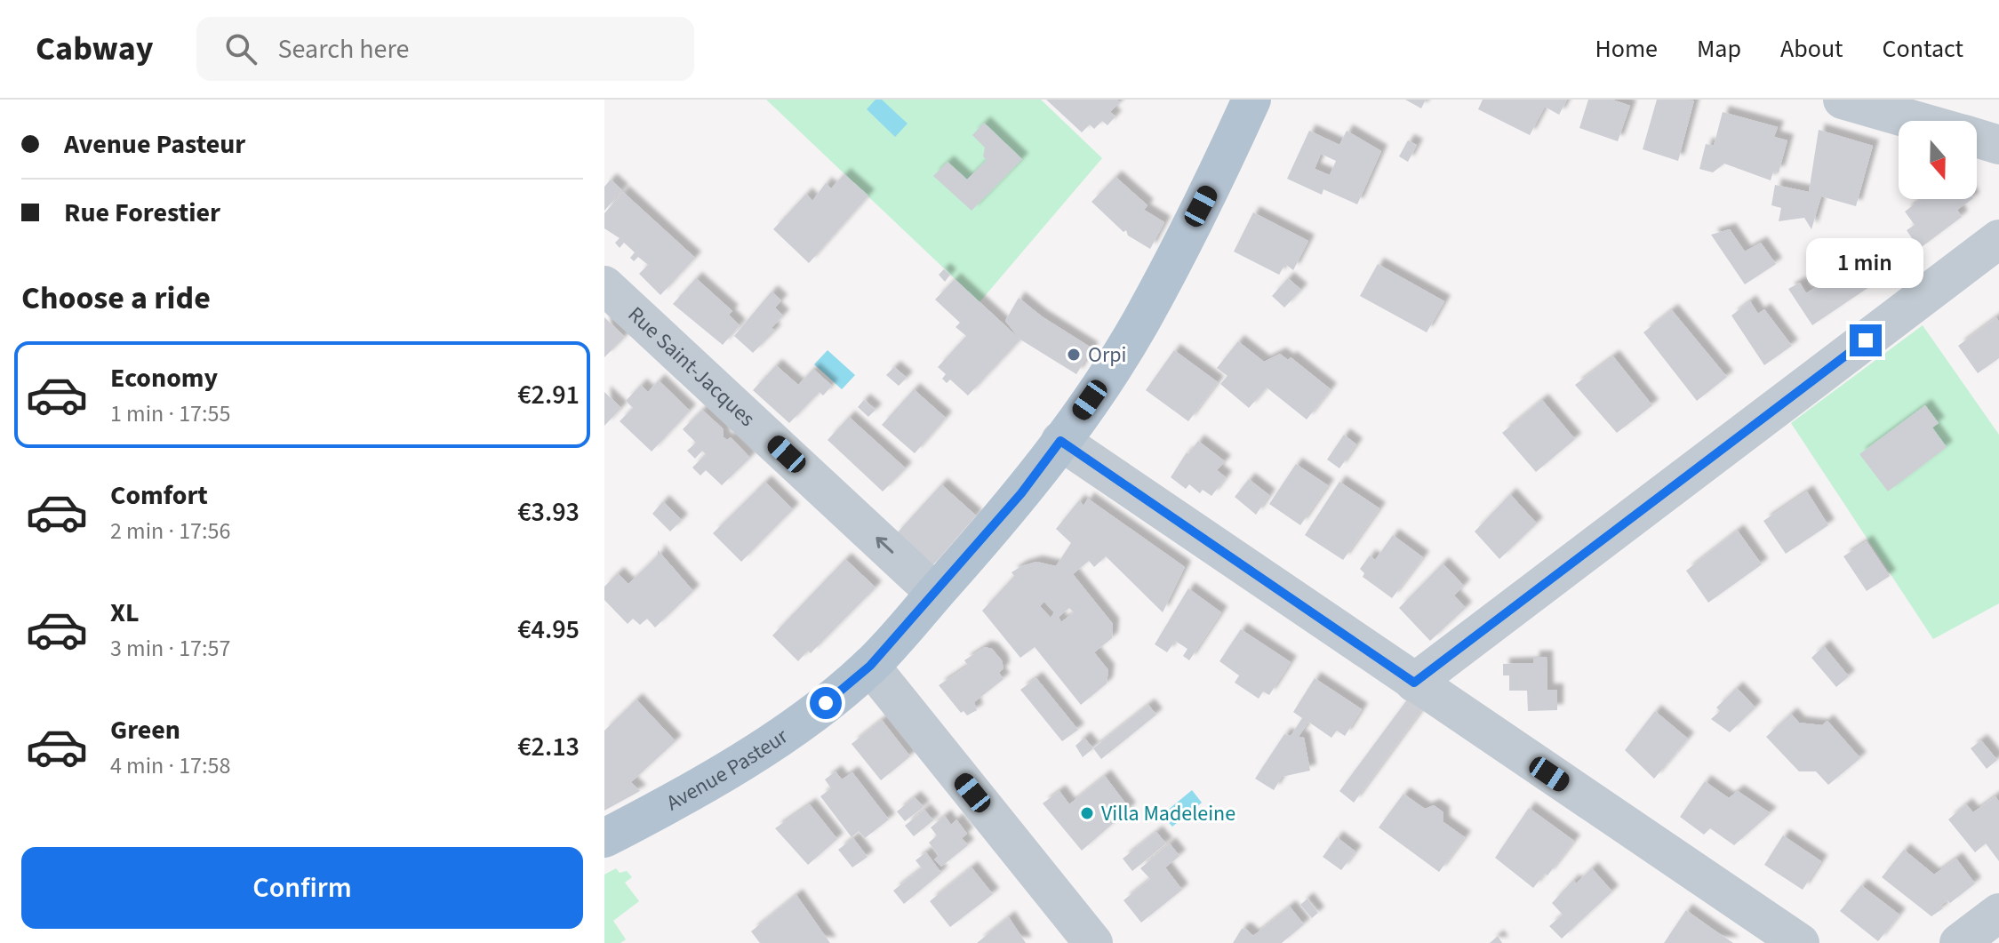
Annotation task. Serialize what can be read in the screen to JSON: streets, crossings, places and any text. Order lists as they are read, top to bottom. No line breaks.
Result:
{"streets":{"main road":["Avenue Pasteur"],"street":["Rue Saint-Jacques"]},"crossings":[["Rue Saint-Jacques","Avenue Pasteur"]],"one_way":["Rue Saint-Jacques"],"places":["Orpi","Villa Madeleine"],"north":"bottom","page":{"header":"Cabway","search":"Search here","nav":["Home","Map","About","Contact"],"banner":["Avenue Pasteur","Rue Forestier"],"bubble":"1 min","heading":"Choose a ride","list":[{"name":"Economy","note":"1 min · 17:55","value":"€2.91"},{"name":"Comfort","note":"2 min · 17:56","value":"€3.93"},{"name":"XL","note":"3 min · 17:57","value":"€4.95"},{"name":"Green","note":"4 min · 17:58","value":"€2.13"}],"buttons":"Confirm"}}
